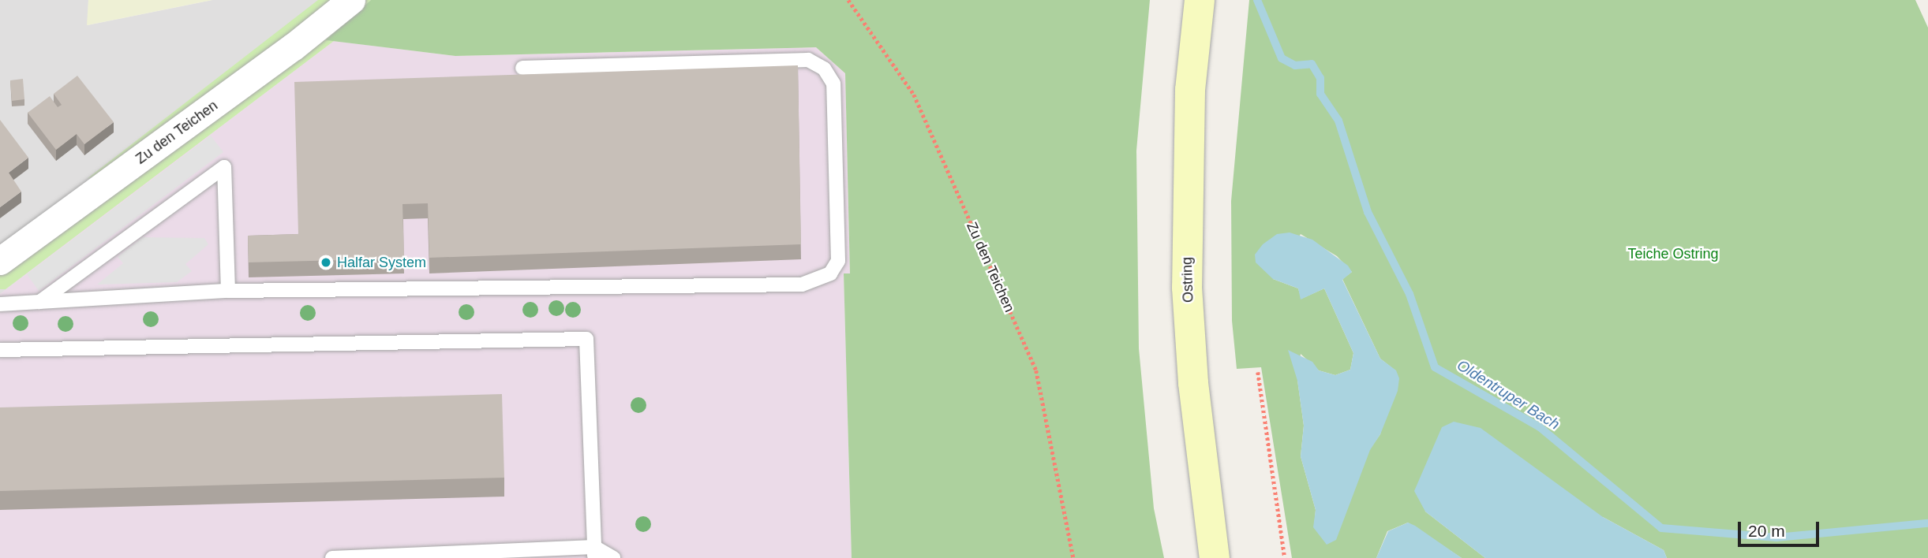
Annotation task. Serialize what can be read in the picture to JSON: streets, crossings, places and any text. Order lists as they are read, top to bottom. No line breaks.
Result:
{"streets":{"main road":["Ostring"],"street":["Zu den Teichen"]},"water":["Oldentruper Bach"],"parks":["Teiche Ostring"],"places":["Halfar System"],"scale_bar":"20 m"}
